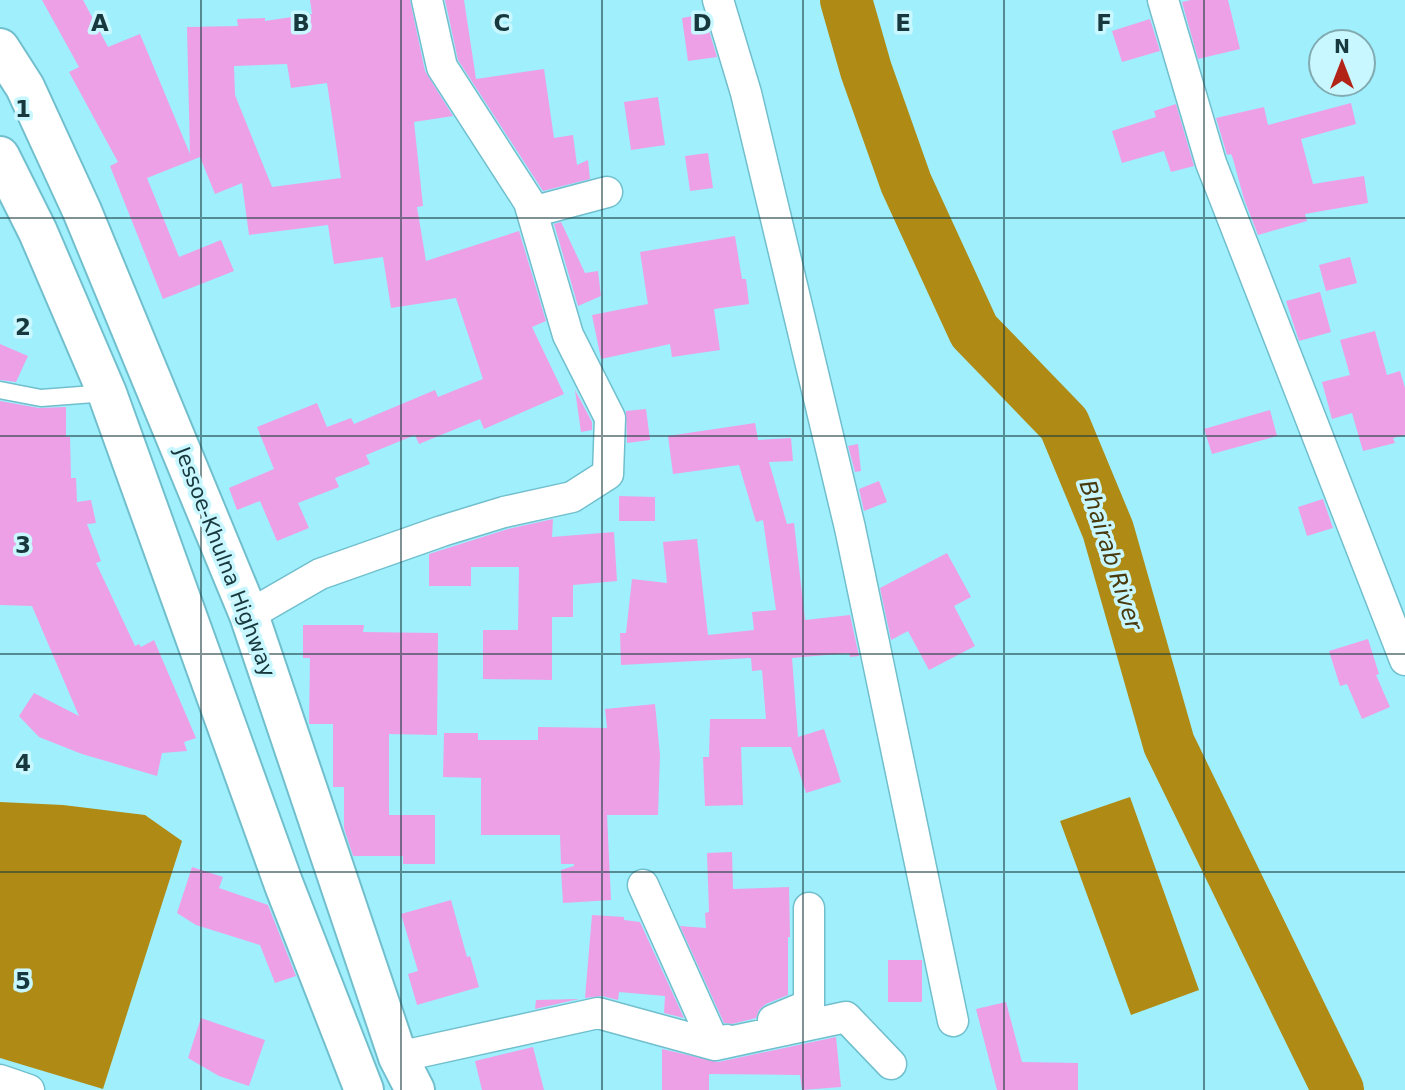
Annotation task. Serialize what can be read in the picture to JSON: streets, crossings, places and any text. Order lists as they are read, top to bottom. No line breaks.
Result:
{"streets":{"highway":["Jessoe-Khulna Highway"]},"water":["Bhairab River"],"north":"top","grid":{"columns":["A","B","C","D","E","F"],"rows":["1","2","3","4","5"]}}
